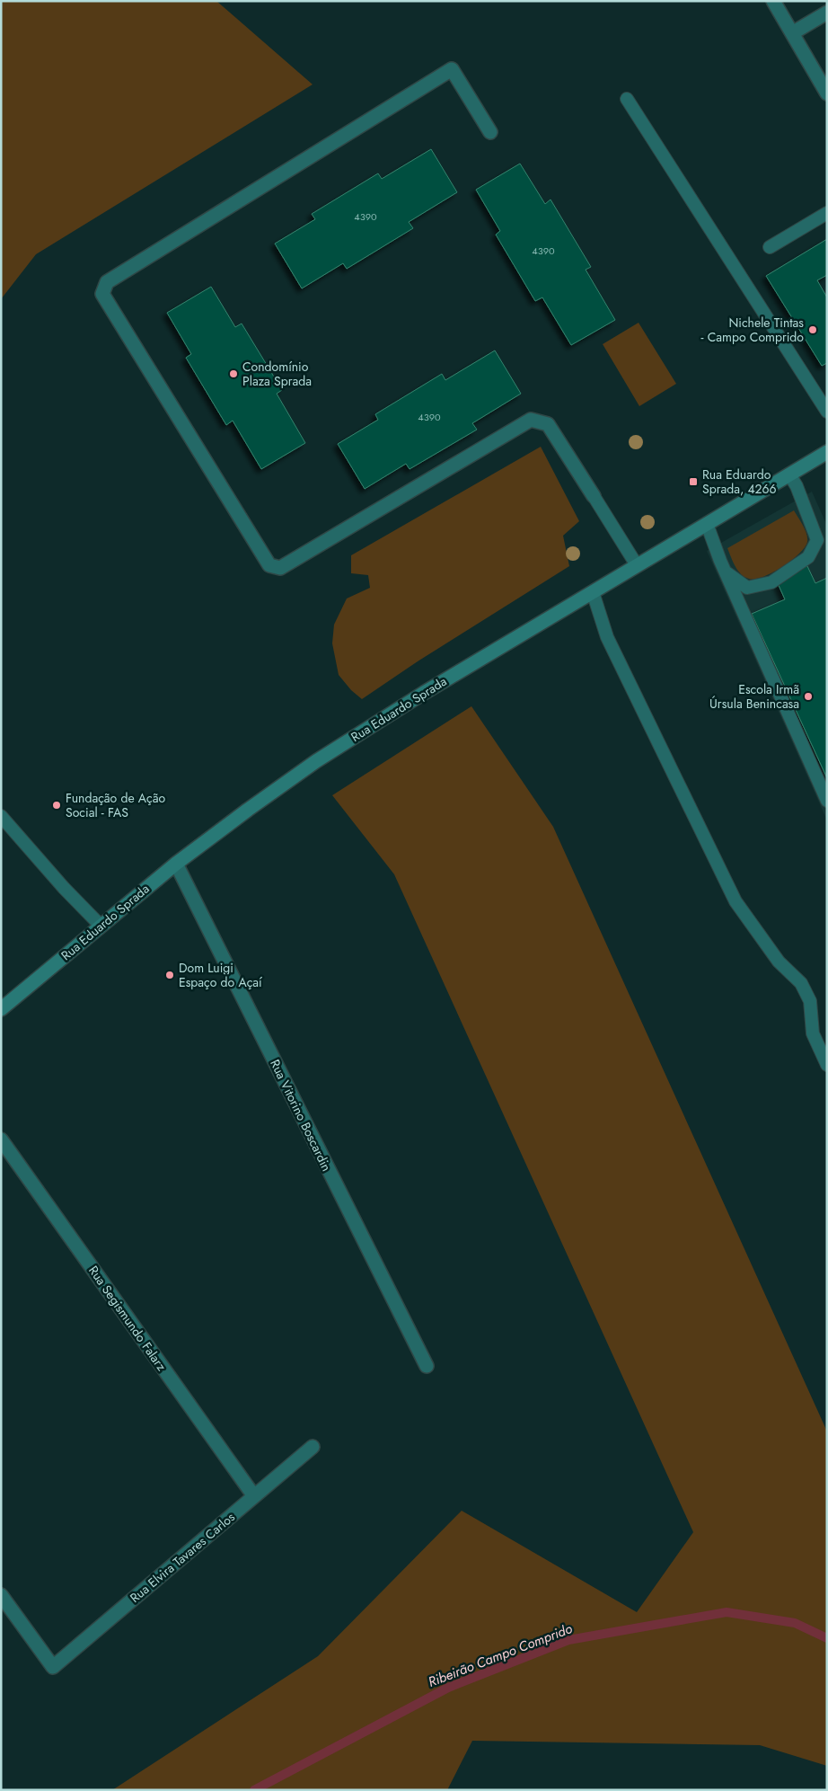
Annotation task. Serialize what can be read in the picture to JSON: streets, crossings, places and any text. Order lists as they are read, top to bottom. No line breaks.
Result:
{"streets":{"main road":["Rua Eduardo Sprada"],"street":["Rua Vitorino Boscardin","Rua Segismundo Falarz","Rua Elvira Tavares Carlos"]},"crossings":[["Rua Eduardo Sprada","Rua Vitorino Boscardin"],["Rua Segismundo Falarz","Rua Elvira Tavares Carlos"]],"water":["Ribeirão Campo Comprido"],"places":{"other":["Nichele Tintas - Campo Comprido","Condomínio Plaza Sprada","Escola Irmã Úrsula Benincasa","Fundação de Ação Social - FAS","Dom Luigi Espaço do Açaí"],"transit":["Rua Eduardo Sprada, 4266"]},"house_numbers":["4390","4390","4390"]}
